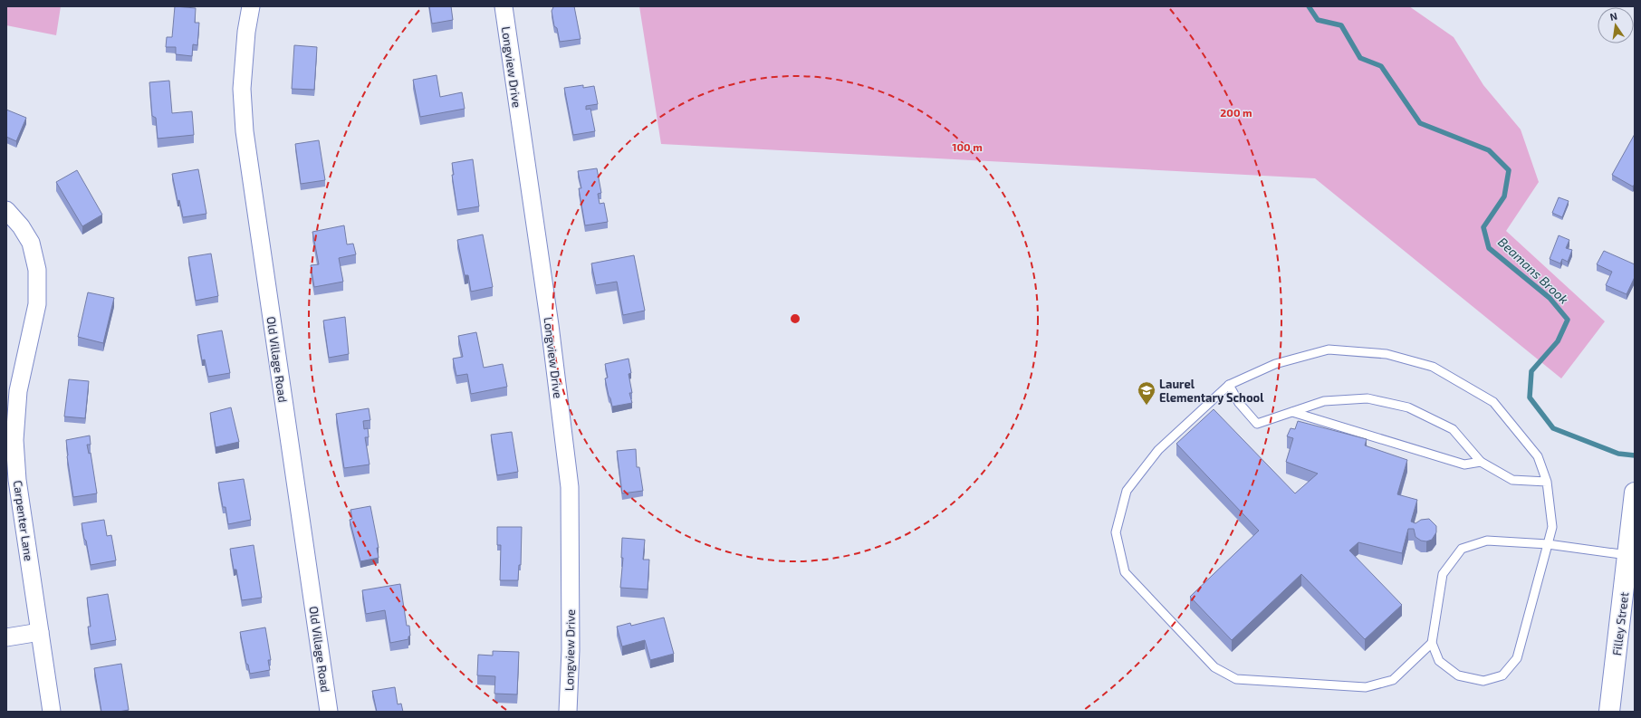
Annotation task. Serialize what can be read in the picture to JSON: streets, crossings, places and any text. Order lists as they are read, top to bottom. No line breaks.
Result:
{"streets":{"street":["Longview Drive","Old Village Road","Carpenter Lane","Filley Street"]},"water":["Beamans Brook"],"places":{"school or university":["Laurel Elementary School"]},"north":"top","rings":["200 m","100 m"]}
